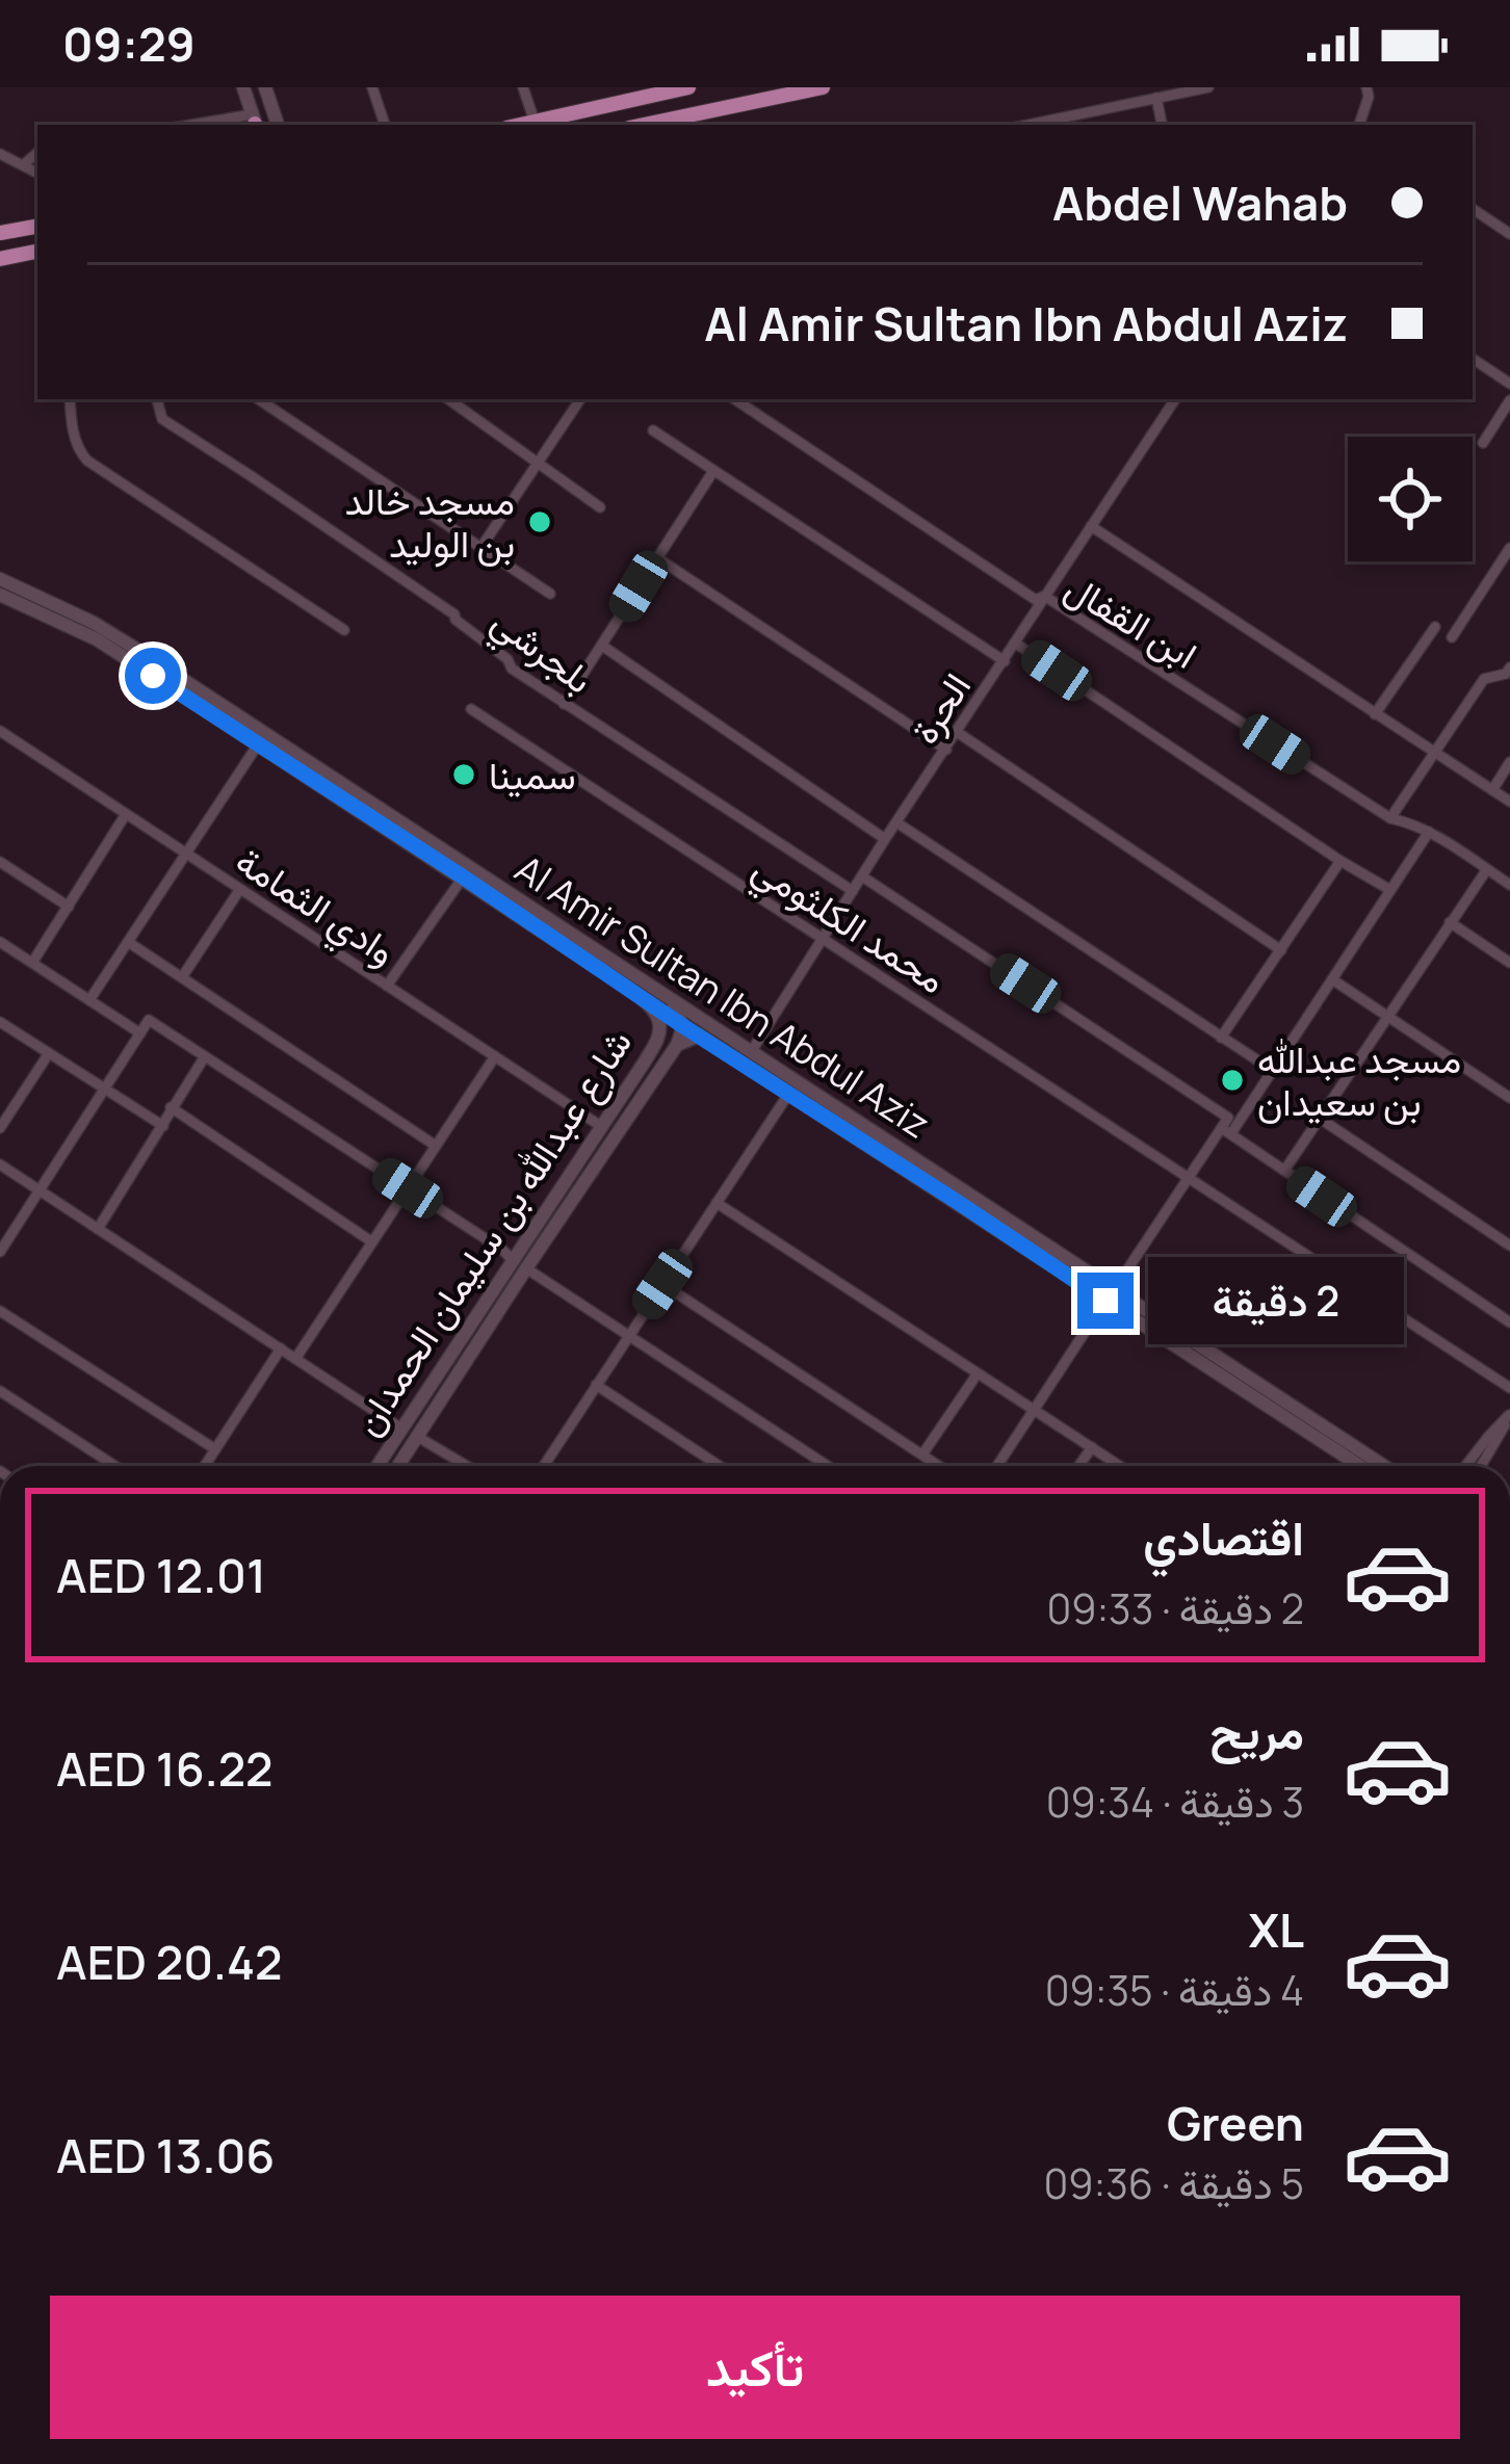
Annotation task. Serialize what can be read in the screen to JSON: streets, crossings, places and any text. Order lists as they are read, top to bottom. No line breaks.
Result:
{"streets":{"street":["ابن القفال","بلجرشي","الحرة","وادي الثمامة","محمد الكلثومي","Al Amir Sultan Ibn Abdul Aziz","شارع عبدالله بن سليمان الحمدان"]},"crossings":[["ابن القفال","الحرة"],["بلجرشي","الحرة"],["الحرة","محمد الكلثومي"],["الحرة","Al Amir Sultan Ibn Abdul Aziz"],["وادي الثمامة","شارع عبدالله بن سليمان الحمدان"],["Al Amir Sultan Ibn Abdul Aziz","شارع عبدالله بن سليمان الحمدان"]],"places":["مسجد خالد بن الوليد","سمينا","مسجد عبدالله بن سعيدان"],"page":{"status":"09:29","banner":["Abdel Wahab","Al Amir Sultan Ibn Abdul Aziz"],"bubble":"2 دقيقة","list":[{"name":"اقتصادي","note":"2 دقيقة · 09:33","value":"AED 12.01"},{"name":"مريح","note":"3 دقيقة · 09:34","value":"AED 16.22"},{"name":"XL","note":"4 دقيقة · 09:35","value":"AED 20.42"},{"name":"Green","note":"5 دقيقة · 09:36","value":"AED 13.06"}],"buttons":"تأكيد"}}
